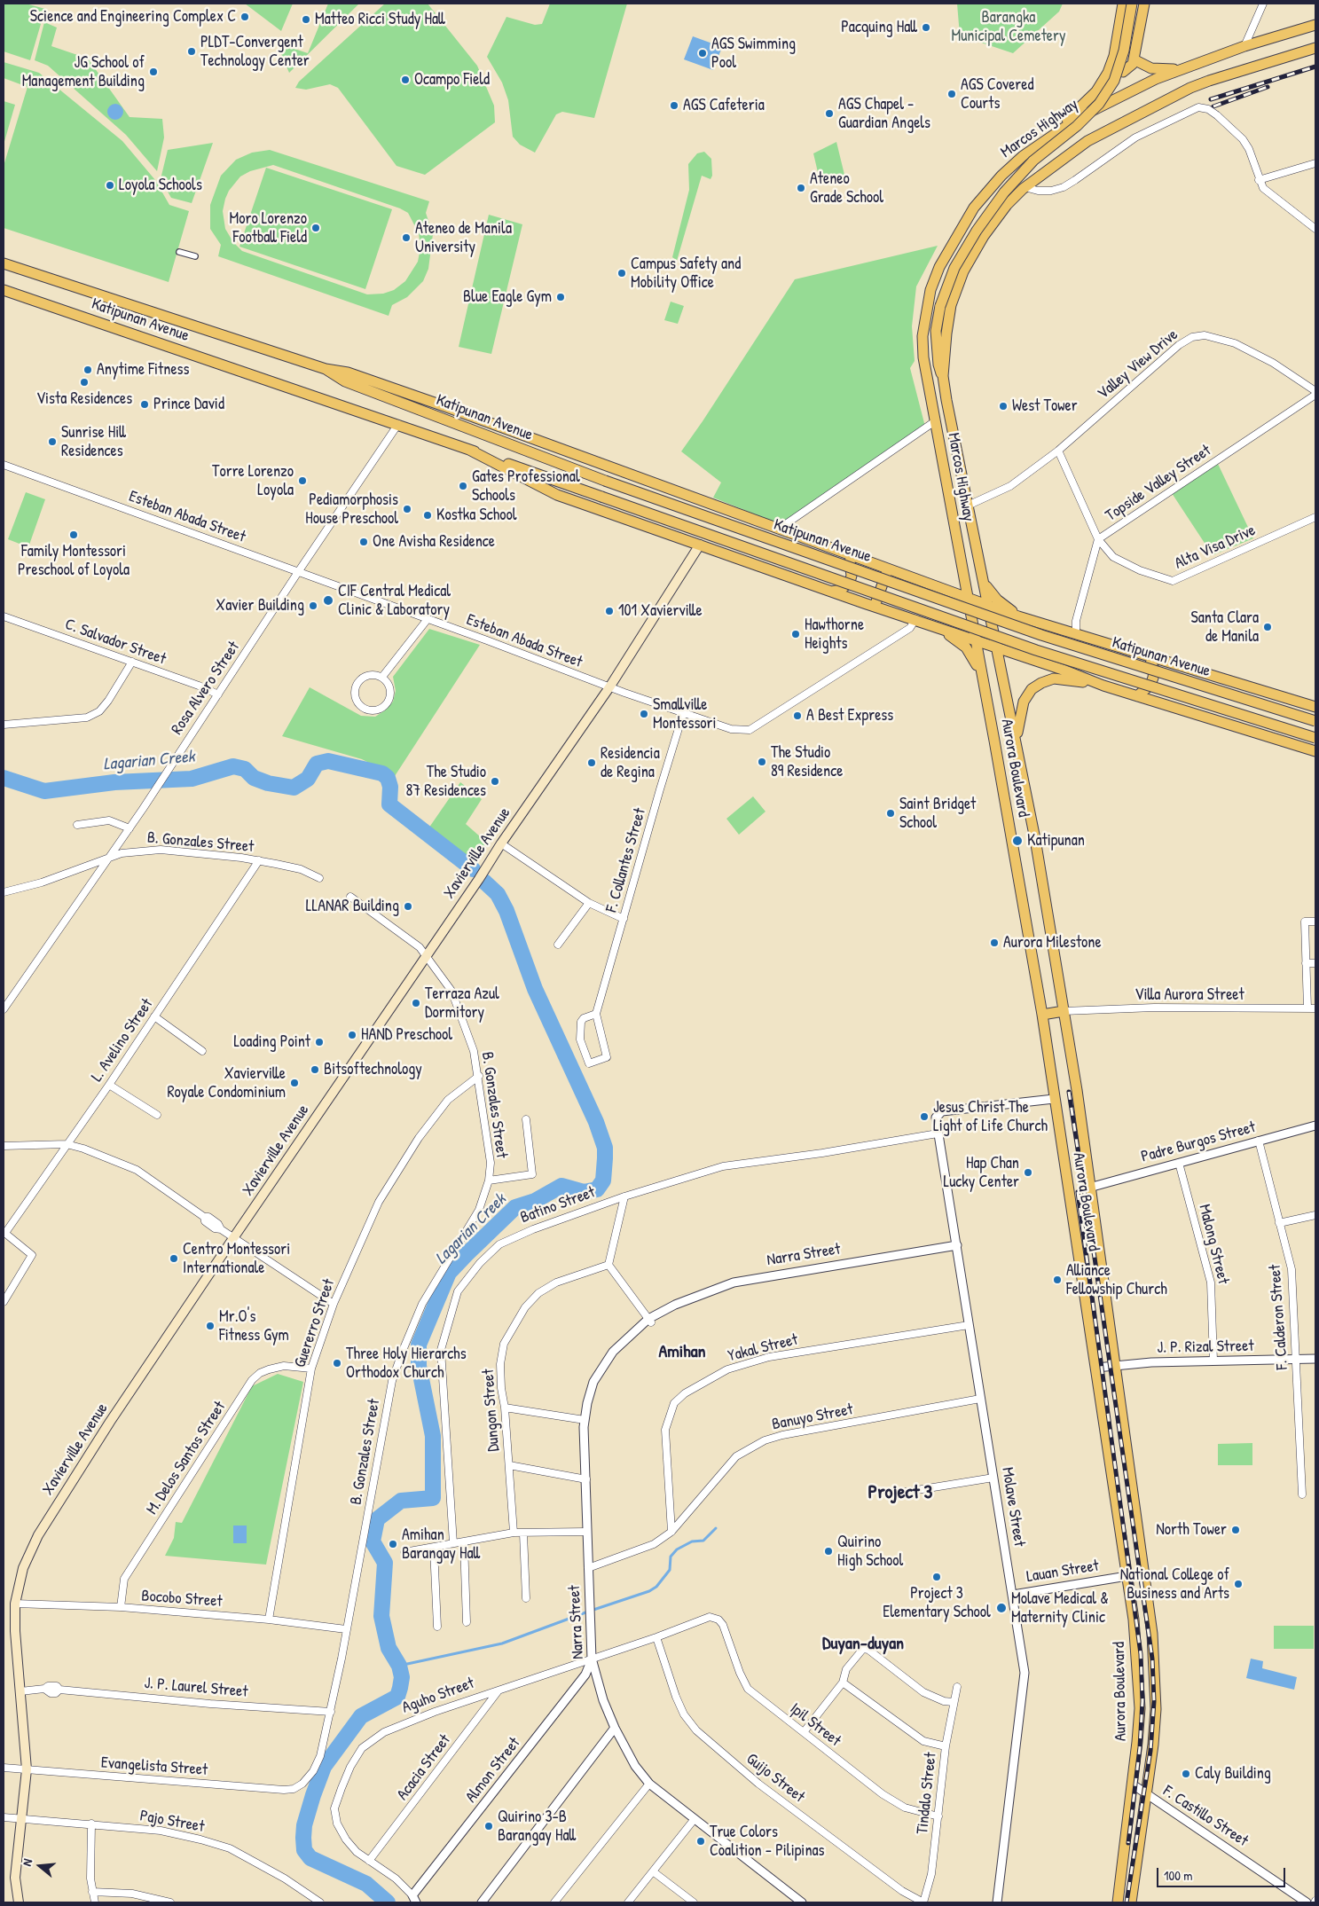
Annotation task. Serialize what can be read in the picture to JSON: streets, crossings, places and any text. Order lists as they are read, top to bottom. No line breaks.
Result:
{"streets":{"main road":["Marcos Highway","Katipunan Avenue","Aurora Boulevard","Xavierville Avenue"],"street":["Valley View Drive","Topside Valley Street","Esteban Abada Street","Alta Visa Drive","C. Salvador Street","Rosa Alvero Street","B. Gonzales Street","F. Collantes Street","Villa Aurora Street","L. Avelino Street","Padre Burgos Street","Batino Street","Malong Street","Narra Street","F. Calderon Street","Guererro Street","J. P. Rizal Street","Yakal Street","Dungon Street","Banuyo Street","M. Delos Santos Street","Molave Street","Lauan Street","Bocobo Street","J. P. Laurel Street","Aguho Street","Ipil Street","Evangelista Street","Acacia Street","Almon Street","Guijo Street","Tindalo Street","F. Castillo Street","Pajo Street"]},"crossings":[["Marcos Highway","Katipunan Avenue"],["Marcos Highway","Valley View Drive"],["Marcos Highway","Aurora Boulevard"],["Katipunan Avenue","Topside Valley Street"],["Katipunan Avenue","Esteban Abada Street"],["Katipunan Avenue","Rosa Alvero Street"],["Katipunan Avenue","Aurora Boulevard"],["Katipunan Avenue","Xavierville Avenue"],["Valley View Drive","Alta Visa Drive"],["Topside Valley Street","Alta Visa Drive"],["Esteban Abada Street","Rosa Alvero Street"],["Esteban Abada Street","Xavierville Avenue"],["Esteban Abada Street","F. Collantes Street"],["C. Salvador Street","Rosa Alvero Street"],["Rosa Alvero Street","B. Gonzales Street"],["Aurora Boulevard","Villa Aurora Street"],["Aurora Boulevard","Padre Burgos Street"],["Aurora Boulevard","J. P. Rizal Street"],["Aurora Boulevard","Molave Street"],["Aurora Boulevard","Lauan Street"],["Aurora Boulevard","F. Castillo Street"],["B. Gonzales Street","Xavierville Avenue"],["B. Gonzales Street","L. Avelino Street"],["B. Gonzales Street","Guererro Street"],["B. Gonzales Street","Bocobo Street"],["B. Gonzales Street","J. P. Laurel Street"],["B. Gonzales Street","Evangelista Street"],["Xavierville Avenue","Bocobo Street"],["Xavierville Avenue","J. P. Laurel Street"],["Xavierville Avenue","Evangelista Street"],["Xavierville Avenue","Pajo Street"],["Padre Burgos Street","Malong Street"],["Padre Burgos Street","F. Calderon Street"],["Batino Street","Molave Street"],["Malong Street","J. P. Rizal Street"],["Narra Street","Banuyo Street"],["Narra Street","Molave Street"],["Narra Street","Aguho Street"],["Narra Street","Almon Street"],["F. Calderon Street","J. P. Rizal Street"],["Guererro Street","M. Delos Santos Street"],["Guererro Street","Bocobo Street"],["Yakal Street","Banuyo Street"],["Yakal Street","Molave Street"],["Banuyo Street","Molave Street"],["M. Delos Santos Street","Bocobo Street"],["Molave Street","Lauan Street"],["Aguho Street","Ipil Street"],["Aguho Street","Acacia Street"],["Aguho Street","Almon Street"],["Aguho Street","Guijo Street"],["Ipil Street","Tindalo Street"],["Guijo Street","Tindalo Street"]],"districts":["Amihan","Project 3","Duyan-duyan"],"water":["Lagarian Creek"],"parks":["Barangka Municipal Cemetery"],"places":["Science and Engineering Complex C","Matteo Ricci Study Hall","Pacquing Hall","PLDT-Convergent Technology Center","AGS Swimming Pool","JG School of Management Building","Ocampo Field","AGS Covered Courts","AGS Cafeteria","AGS Chapel - Guardian Angels","Loyola Schools","Ateneo Grade School","Moro Lorenzo Football Field","Ateneo de Manila University","Campus Safety and Mobility Office","Blue Eagle Gym","Anytime Fitness","Vista Residences","Prince David","West Tower","Sunrise Hill Residences","Torre Lorenzo Loyola","Gates Professional Schools","Pediamorphosis House Preschool","Kostka School","Family Montessori Preschool of Loyola","One Avisha Residence","CIF Central Medical Clinic & Laboratory","Xavier Building","101 Xavierville","Santa Clara de Manila","Hawthorne Heights","Smallville Montessori","A Best Express","The Studio 89 Residence","Residencia de Regina","The Studio 87 Residences","Saint Bridget School","Katipunan","LLANAR Building","Aurora Milestone","Terraza Azul Dormitory","HAND Preschool","Loading Point","Bitsoftechnology","Xavierville Royale Condominium","Jesus Christ The Light of Life Church","Hap Chan Lucky Center","Centro Montessori Internationale","Alliance Fellowship Church","Mr.O's Fitness Gym","Three Holy Hierarchs Orthodox Church","North Tower","Amihan Barangay Hall","Quirino High School","Project 3 Elementary School","National College of Business and Arts","Molave Medical & Maternity Clinic","Caly Building","Quirino 3-B Barangay Hall","True Colors Coalition - Pilipinas"],"scale_bar":"100 m","north":"left"}
